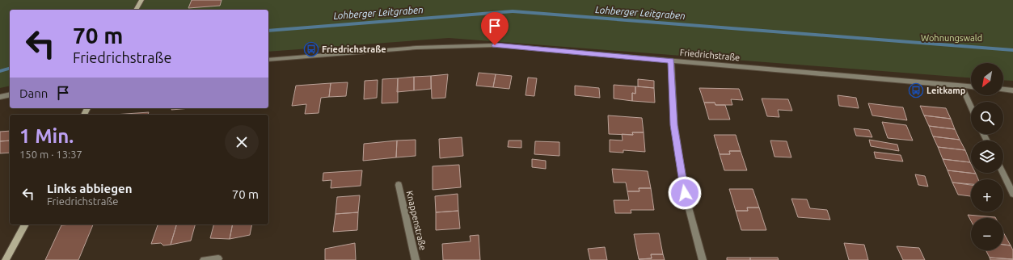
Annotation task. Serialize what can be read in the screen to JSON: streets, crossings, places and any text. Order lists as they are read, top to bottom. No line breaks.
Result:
{"streets":{"street":["Friedrichstraße","Knappenstraße"]},"water":["Lohberger Leitgraben"],"parks":["Wohnungswald"],"places":{"bus stop":["Friedrichstraße","Leitkamp"]},"north":"bottom left","page":{"turn":["70 m","Friedrichstraße"],"map_buttons":["+","−"],"then":"Dann","heading":["1 Min.","150 m · 13:37"],"list":[{"name":"Links abbiegen","note":"Friedrichstraße","value":"70 m"}]}}
